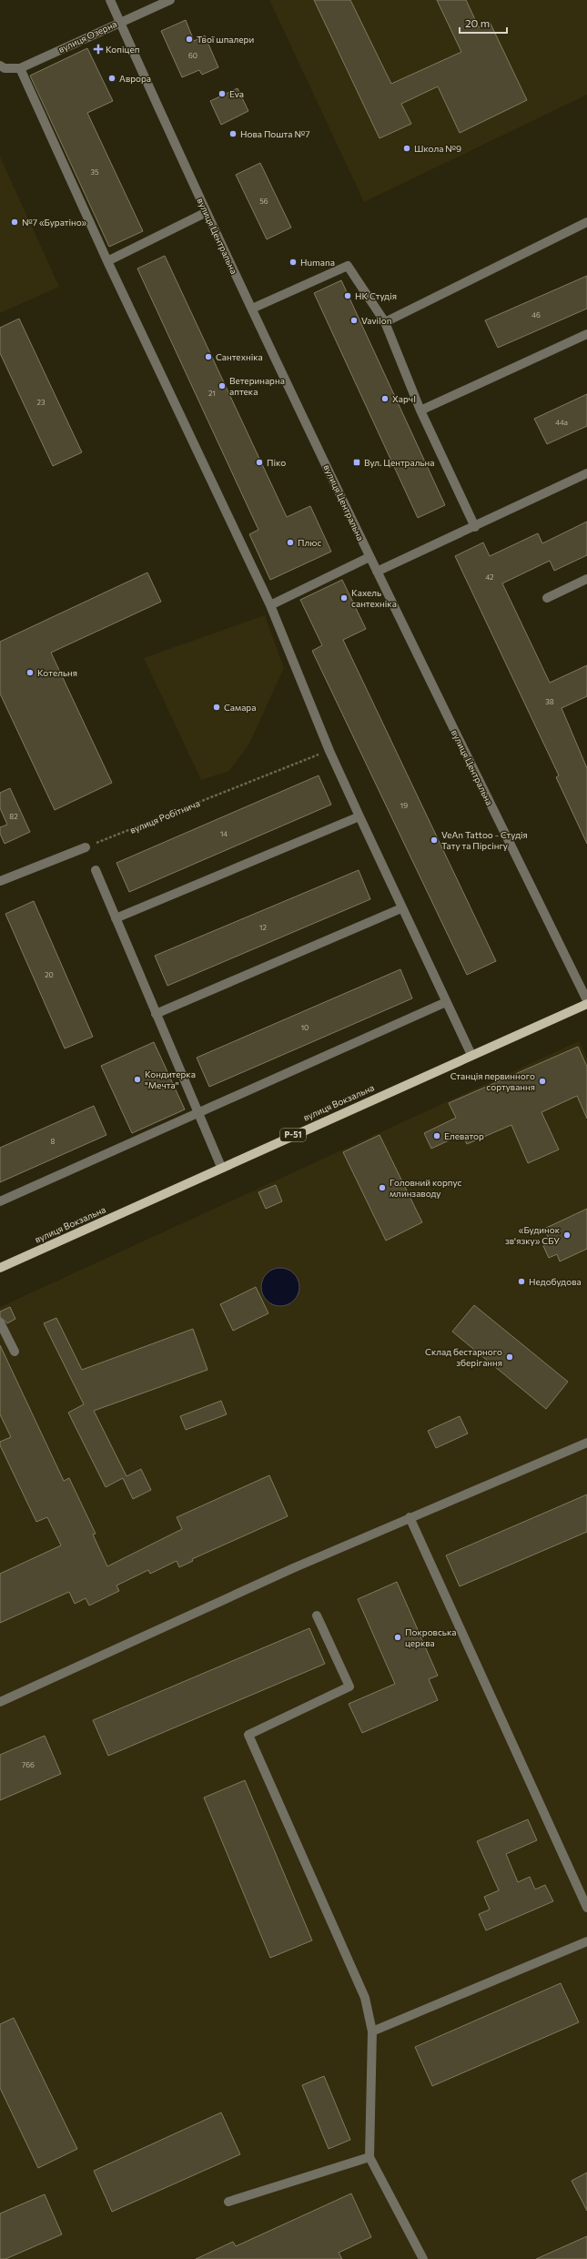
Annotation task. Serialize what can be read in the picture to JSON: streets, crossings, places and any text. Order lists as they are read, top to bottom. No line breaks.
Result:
{"streets":{"main road":["вулиця Вокзальна","Р-51"],"street":["вулиця Озерна","вулиця Центральна"],"path":["вулиця Робітнича"]},"crossings":[["вулиця Озерна","вулиця Центральна"]],"places":{"other":["Твої шпалери","Аврора","Eva","Нова Пошта №7","Школа №9","№7 «Буратіно»","Humana","НК Студія","Vavilon","Сантехніка","Ветеринарна аптека","ХарчI","Піко","Плюс","Кахель сантехніка","Котельня","Самара","VeAn Tattoo - Студія Тату та Пірсінгу","Кондитерка \"Мечта\"","Станція первинного сортування","Елеватор","Головний корпус млинзаводу","«Будинок зв'язку» СБУ","Недобудова","Склад бестарного зберігання","Покровська церква"],"health":["Копiцеп"],"transit":["Вул. Центральна"]},"house_numbers":["60","35","56","46","21","23","44а","42","38","19","82","14","12","20","10","8","76б"],"scale_bar":"20 m"}
